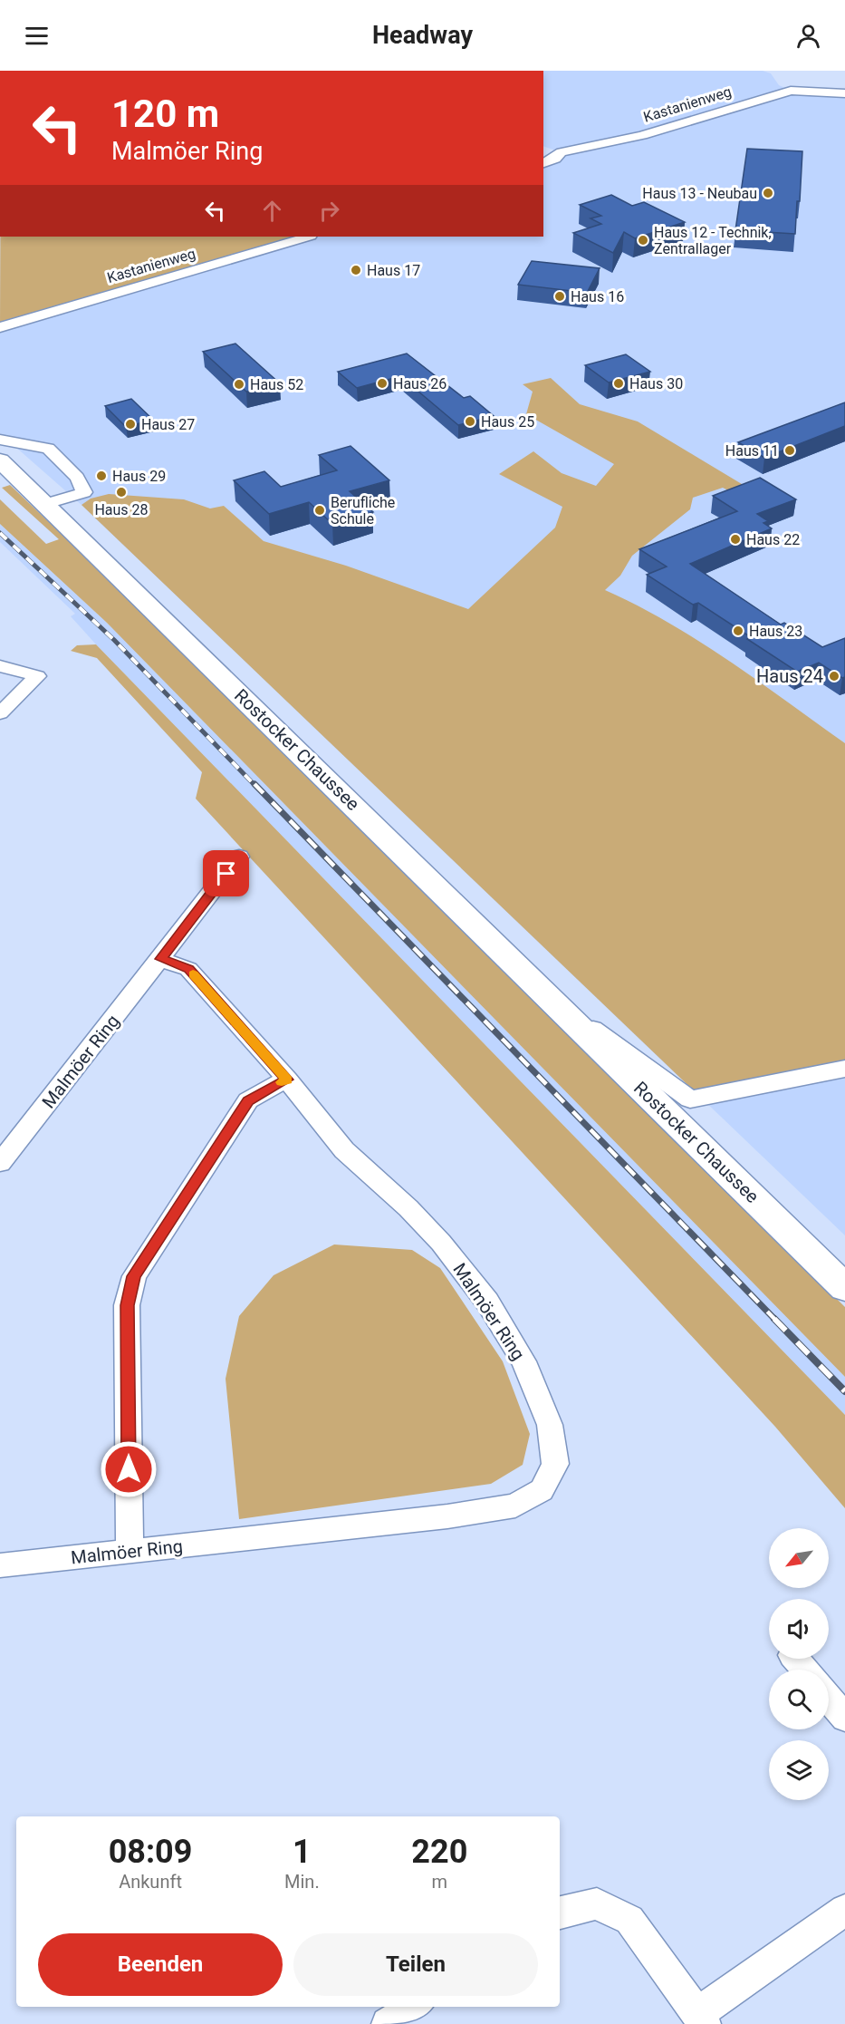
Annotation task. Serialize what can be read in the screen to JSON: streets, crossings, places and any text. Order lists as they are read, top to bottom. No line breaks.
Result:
{"streets":{"main road":["Rostocker Chaussee"],"street":["Kastanienweg","Malmöer Ring"]},"places":["Haus 13 - Neubau","Haus 12 - Technik, Zentrallager","Haus 17","Haus 16","Haus 26","Haus 30","Haus 52","Haus 25","Haus 27","Haus 11","Haus 29","Haus 28","Berufliche Schule","Haus 22","Haus 23","Haus 24"],"north":"bottom left","page":{"header":"Headway","turn":["120 m","Malmöer Ring"],"eta":["08:09","Ankunft","1","Min.","220","m"],"buttons":["Beenden","Teilen"]}}
